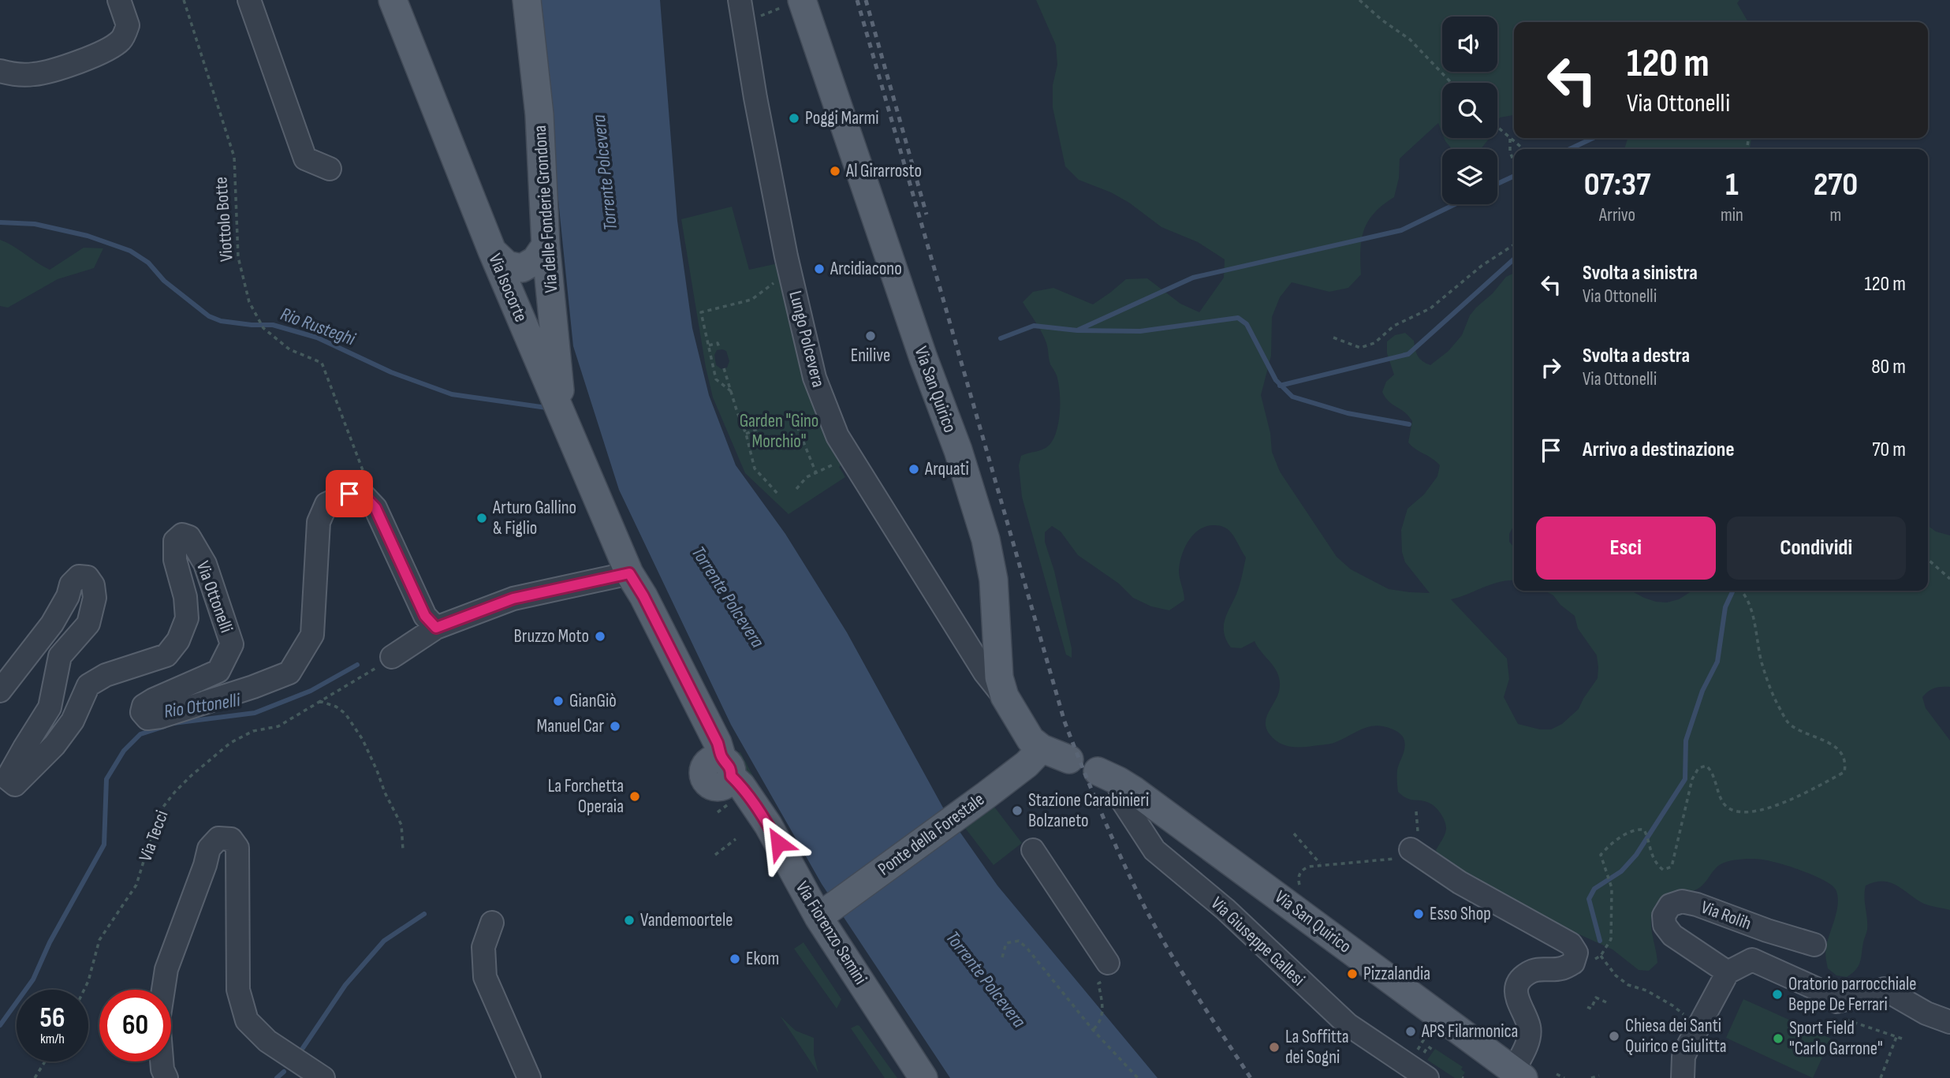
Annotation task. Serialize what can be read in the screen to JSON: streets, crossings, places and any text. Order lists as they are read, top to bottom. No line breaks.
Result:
{"streets":{"main road":["Via delle Fonderie Grondona","Via Isocorte","Via San Quirico","Ponte della Forestale","Via Fiorenzo Semini"],"street":["Lungo Polcevera","Via Ottonelli","Via Rolih","Via Giuseppe Gallesi"],"path":["Viottolo Botte","Via Tecci"]},"crossings":[["Via delle Fonderie Grondona","Via Isocorte"],["Viottolo Botte","Via Ottonelli"],["Via Isocorte","Via Fiorenzo Semini"],["Lungo Polcevera","Via San Quirico"],["Via San Quirico","Ponte della Forestale"],["Via San Quirico","Via Giuseppe Gallesi"],["Ponte della Forestale","Via Fiorenzo Semini"]],"water":["Torrente Polcevera","Rio Rusteghi","Rio Ottonelli"],"parks":["Garden \"Gino Morchio\""],"places":["Poggi Marmi","Al Girarrosto","Arcidiacono","Enilive","Arquati","Arturo Gallino & Figlio","Bruzzo Moto","GianGiò","Manuel Car","La Forchetta Operaia","Stazione Carabinieri Bolzaneto","Esso Shop","Vandemoortele","Ekom","Pizzalandia","Oratorio parrocchiale Beppe De Ferrari","APS Filarmonica","Chiesa dei Santi Quirico e Giulitta","Sport Field \"Carlo Garrone\"","La Soffitta dei Sogni"],"page":{"turn":["120 m","Via Ottonelli"],"eta":["07:37","Arrivo","1","min","270","m"],"list":[{"name":"Svolta a sinistra","note":"Via Ottonelli","value":"120 m"},{"name":"Svolta a destra","note":"Via Ottonelli","value":"80 m"},{"name":"Arrivo a destinazione","value":"70 m"}],"buttons":["Esci","Condividi"],"speed":"56 km/h","limit":"60"}}
